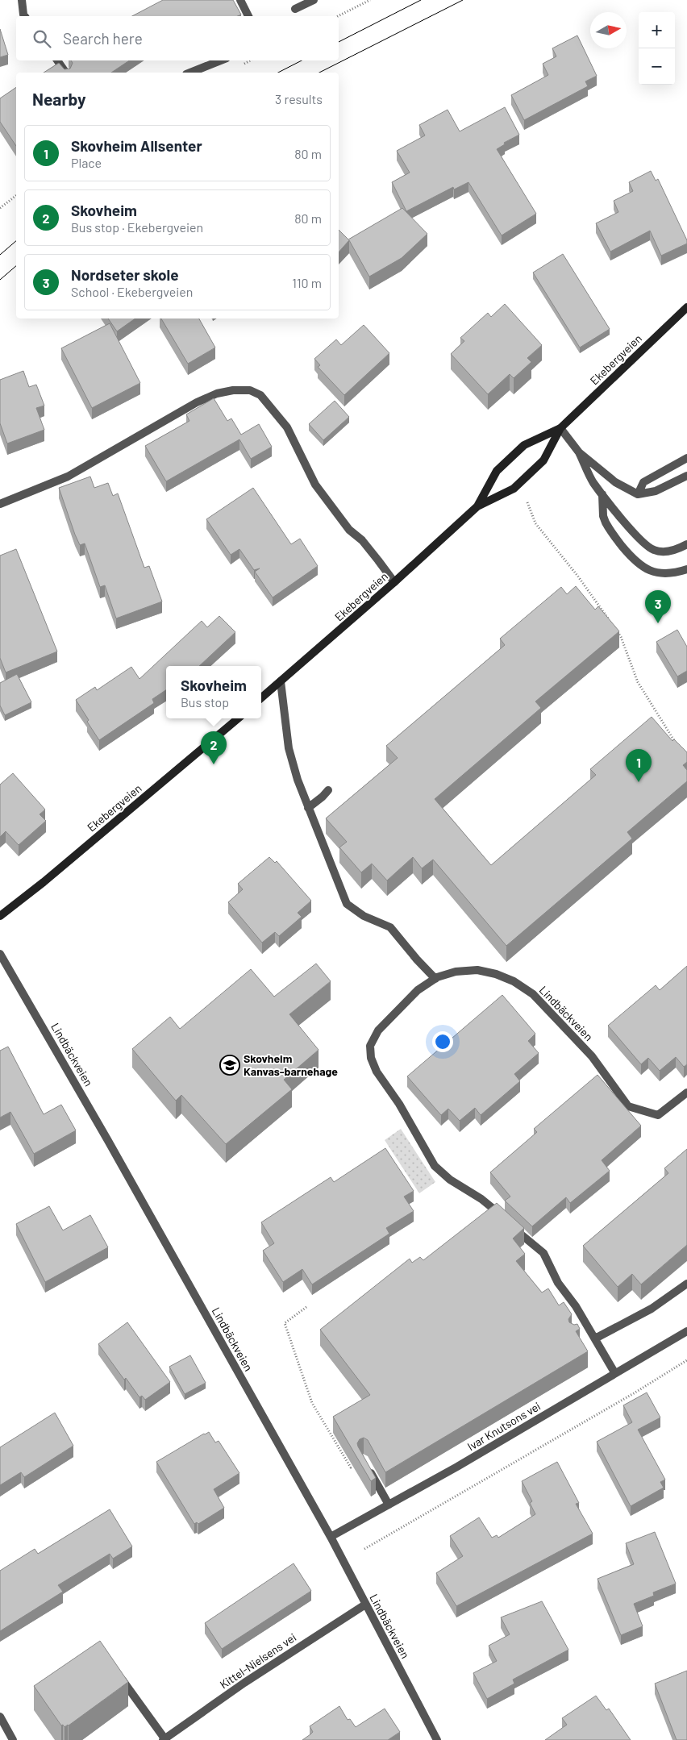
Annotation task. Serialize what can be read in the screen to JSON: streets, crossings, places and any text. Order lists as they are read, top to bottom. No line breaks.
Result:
{"streets":{"main road":["Ekebergveien"],"street":["Lindbäckveien","Ivar Knutsons vei","Kittel-Nielsens vei"]},"crossings":[["Lindbäckveien","Ivar Knutsons vei"],["Lindbäckveien","Kittel-Nielsens vei"]],"places":{"school or university":["Skovheim Kanvas-barnehage"]},"north":"right","page":{"map_buttons":["+","−"],"search":"Search here","heading":["Nearby","3 results"],"list":[{"mark":"1","name":"Skovheim Allsenter","note":"Place","value":"80 m"},{"mark":"2","name":"Skovheim","note":"Bus stop · Ekebergveien","value":"80 m"},{"mark":"3","name":"Nordseter skole","note":"School · Ekebergveien","value":"110 m"}],"pins":["3","2","1"],"popup":["Skovheim","Bus stop"]}}
